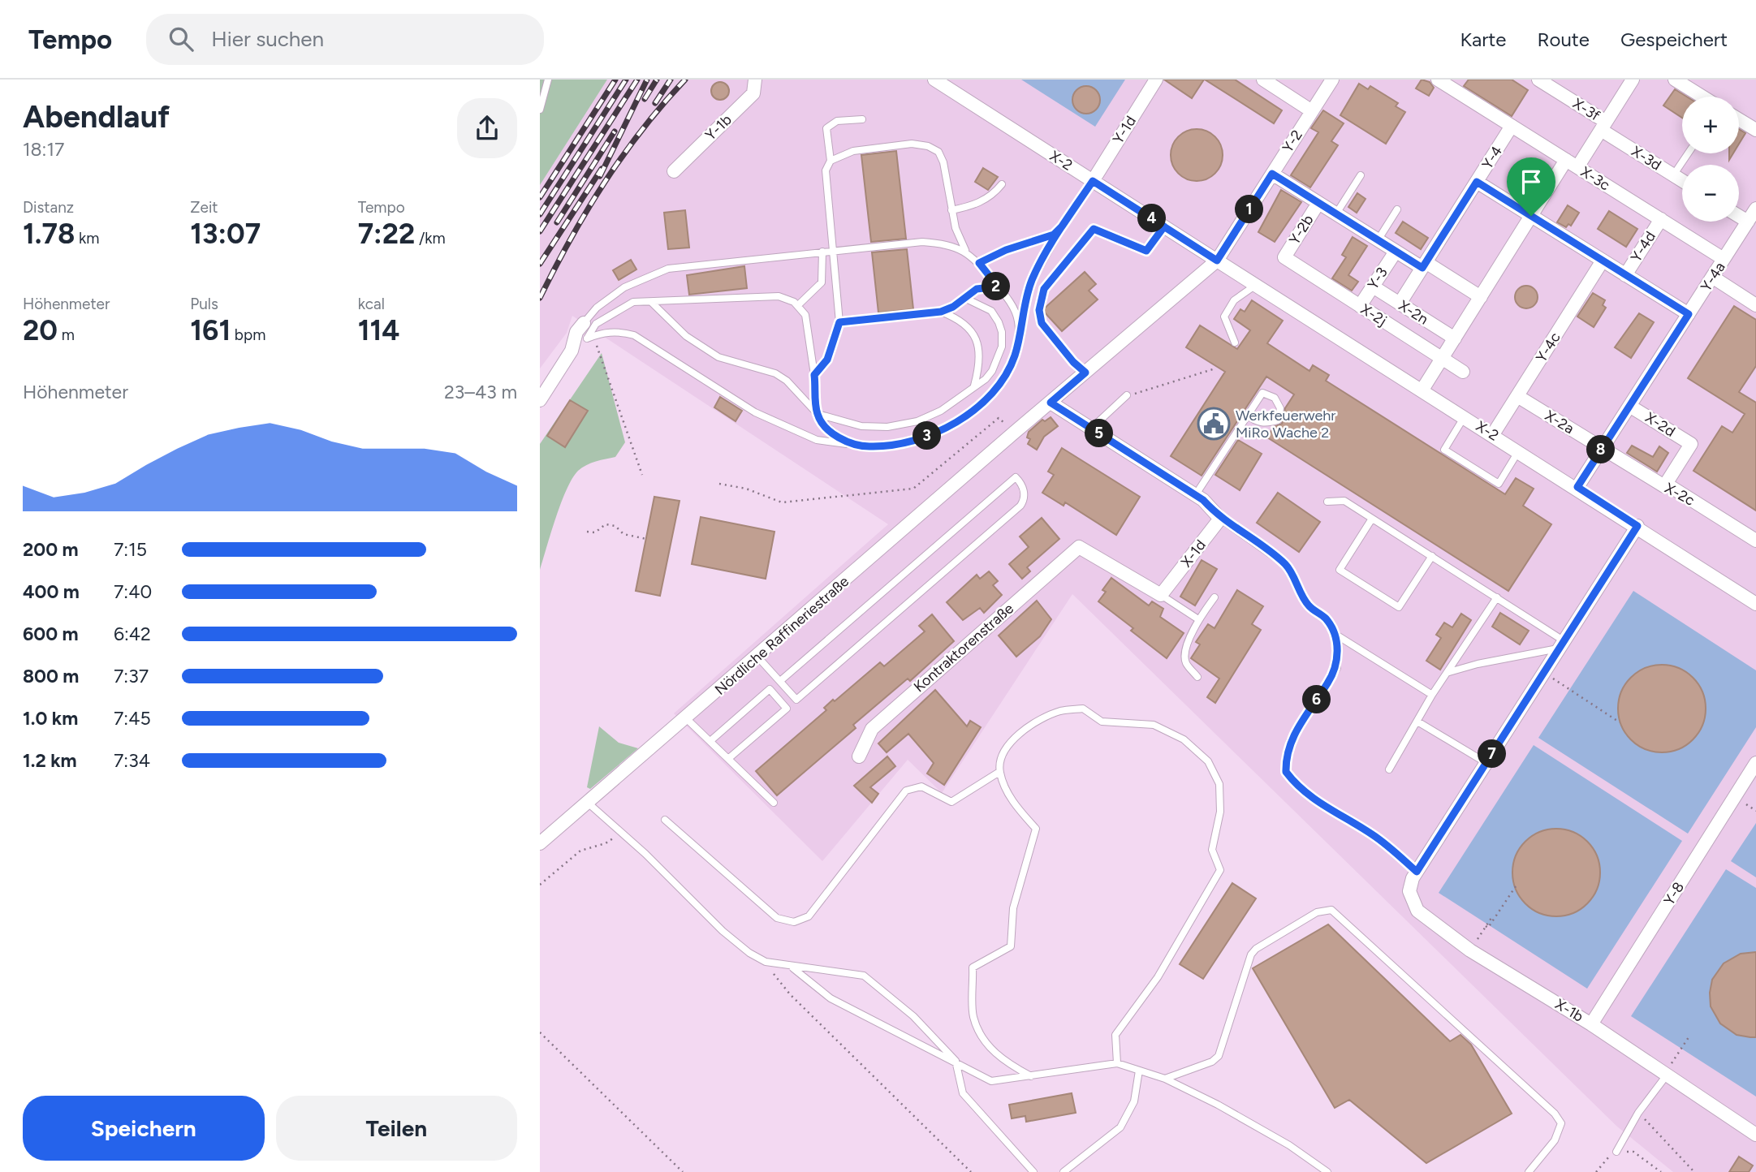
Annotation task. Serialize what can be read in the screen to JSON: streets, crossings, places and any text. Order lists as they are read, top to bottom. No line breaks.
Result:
{"streets":{"street":["X-3f","Y-1b","Y-1d","Y-2","Y-4","X-3d","X-2","X-3c","Y-2b","Y-4d","Y-4a","Y-3","X-2n","X-2j","Y-4c","X-2a","X-2d","X-2c","X-1d","Nördliche Raffineriestraße","Kontraktorenstraße","Y-8","X-1b"]},"crossings":[["X-3f","X-3d"],["Y-1d","X-2"],["Y-2","X-2"],["Y-4","X-3c"],["Y-4","X-2n"],["X-2","Y-4a"],["X-2","Y-4c"],["X-3c","Y-4d"],["X-3c","Y-4a"],["Y-2b","X-2j"],["Y-4a","X-2a"],["Y-4a","X-2d"],["Y-4a","X-2c"],["Y-3","X-2n"],["Y-3","X-2j"],["Y-4c","X-2a"],["X-2a","X-2c"],["X-2d","X-2c"],["X-1d","Kontraktorenstraße"],["Y-8","X-1b"]],"places":{"public building":["Werkfeuerwehr MiRo Wache 2"]},"page":{"header":"Tempo","search":"Hier suchen","nav":["Karte","Route","Gespeichert"],"heading":["Abendlauf","18:17"],"map_buttons":["+","−"],"stats":[["Distanz","1.78 km"],["Zeit","13:07"],["Tempo","7:22 /km"],["Höhenmeter","20 m"],["Puls","161 bpm"],["kcal","114"]],"pins":["1","4","2","5","3","8","6","7"],"chart":["Höhenmeter","23–43 m"],"list":[{"name":"200 m","note":"7:15"},{"name":"400 m","note":"7:40"},{"name":"600 m","note":"6:42"},{"name":"800 m","note":"7:37"},{"name":"1.0 km","note":"7:45"},{"name":"1.2 km","note":"7:34"}],"buttons":["Speichern","Teilen"]}}
